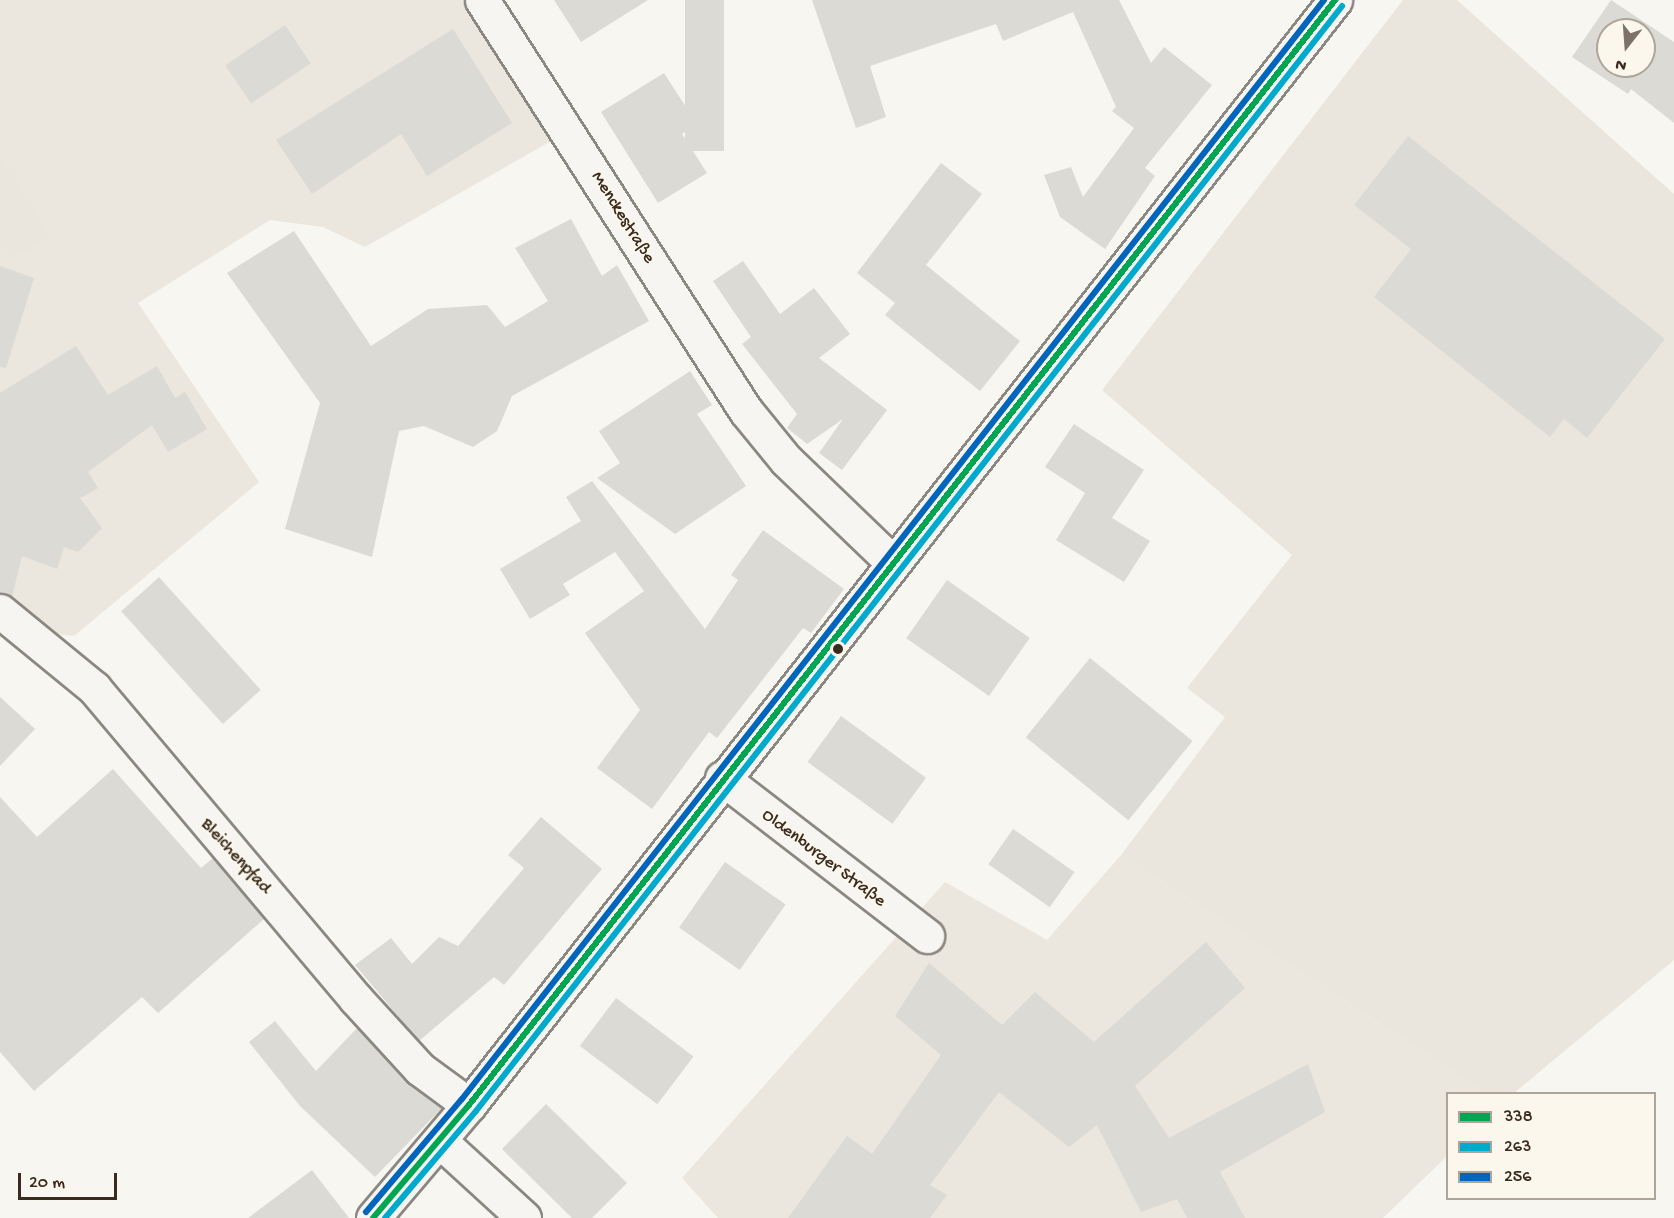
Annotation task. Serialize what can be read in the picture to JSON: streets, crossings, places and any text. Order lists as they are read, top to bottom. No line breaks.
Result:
{"streets":{"street":["Menckestraße","Bleichenpfad","Oldenburger Straße"]},"lines":["transit line 338","transit line 256","transit line 263"],"legend":["338","263","256"],"scale_bar":"20 m","north":"bottom"}
